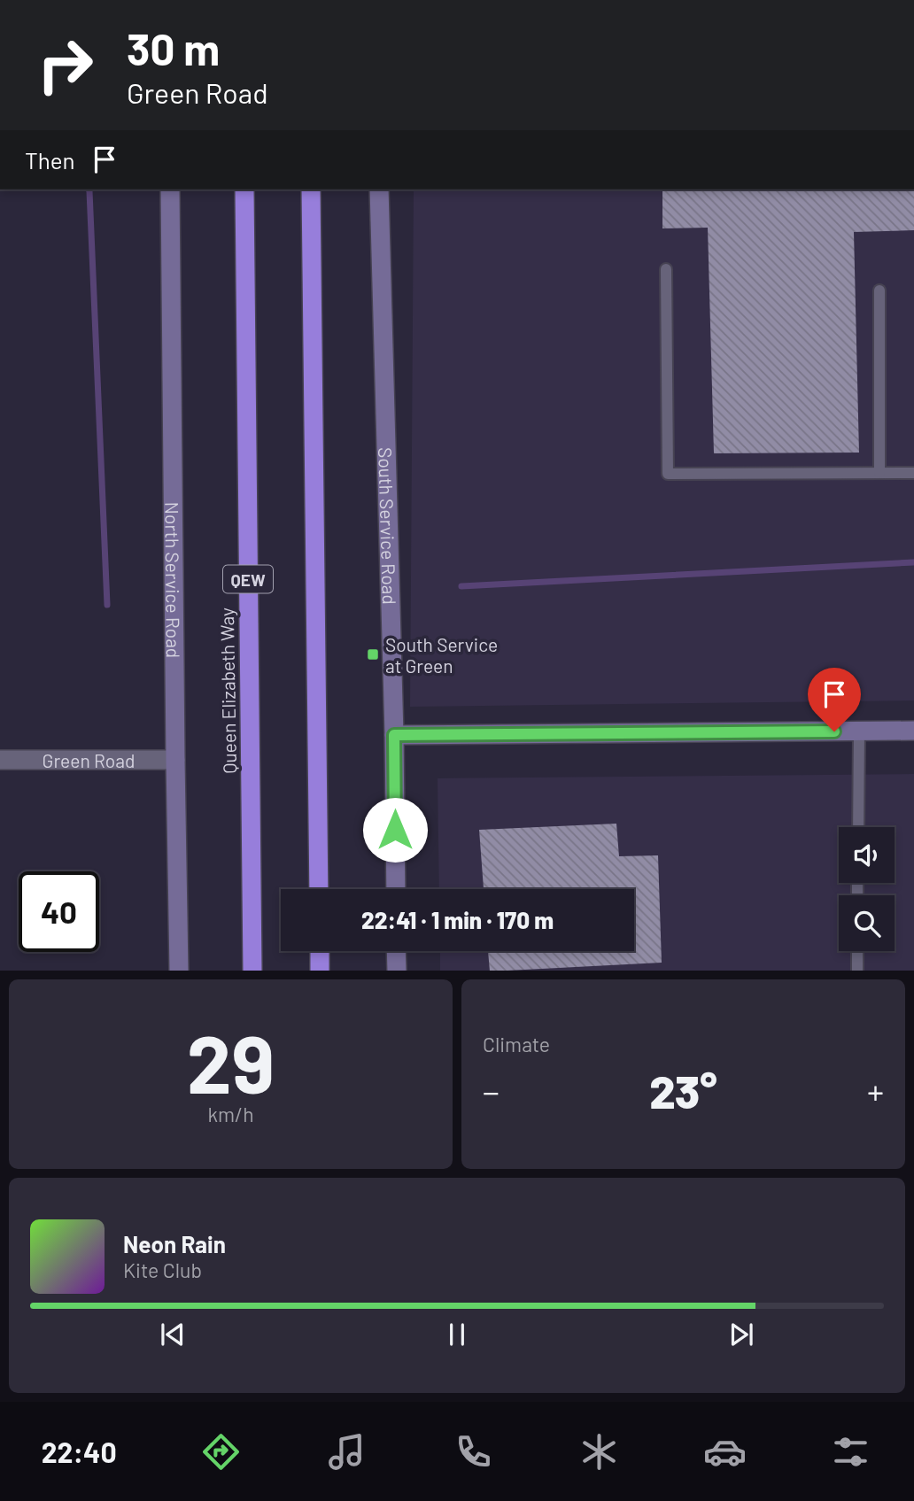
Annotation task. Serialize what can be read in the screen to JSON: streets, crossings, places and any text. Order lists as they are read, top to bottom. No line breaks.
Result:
{"streets":{"highway":["QEW","Queen Elizabeth Way"],"street":["South Service Road","North Service Road","Green Road"]},"crossings":[["North Service Road","Green Road"]],"places":{"transit":["South Service at Green"]},"page":{"turn":["30 m","Green Road"],"then":"Then","limit":"40","trip":"22:41 · 1 min · 170 m","tile":[["29","km/h"],"Climate"],"heat":["−","23°","+"],"song":["Neon Rain","Kite Club"],"tabs":"22:40"}}
